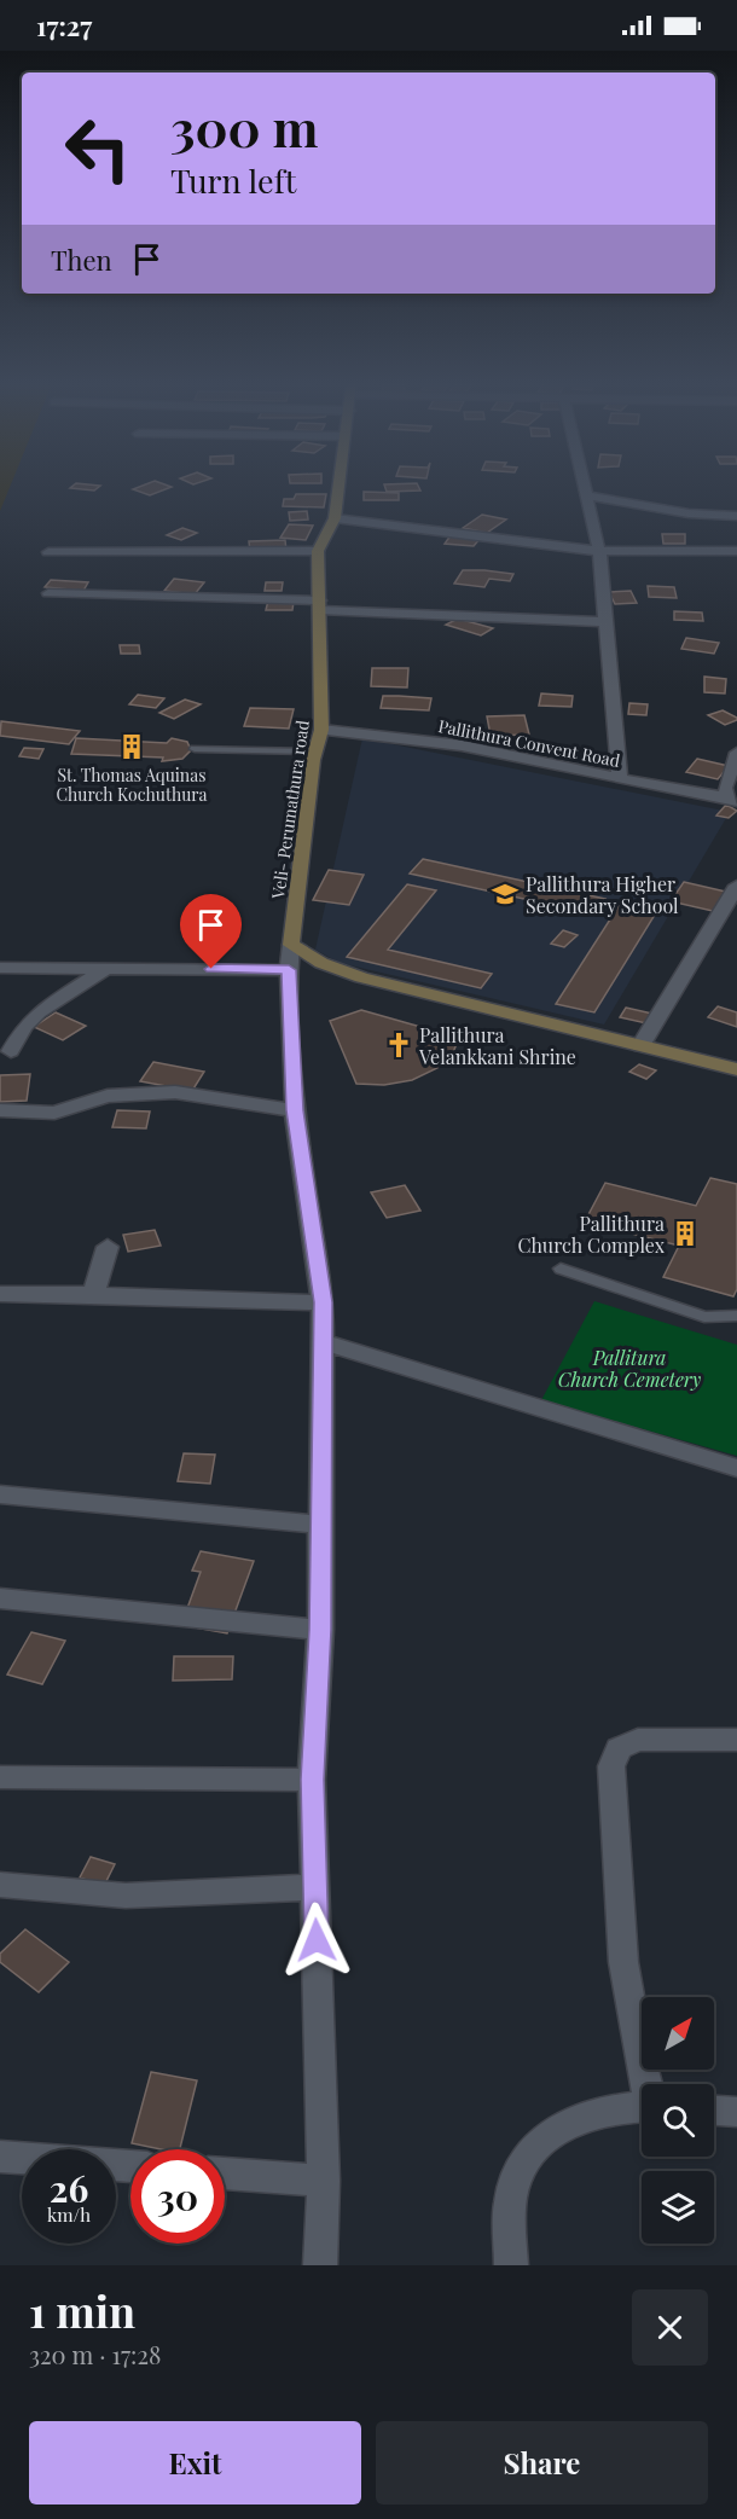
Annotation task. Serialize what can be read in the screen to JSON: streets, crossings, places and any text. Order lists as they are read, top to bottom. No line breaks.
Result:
{"streets":{"main road":["Veli- Perumathura road"],"street":["Pallithura Convent Road"]},"crossings":[["Pallithura Convent Road","Veli- Perumathura road"]],"parks":["Pallitura Church Cemetery"],"places":{"building":["St. Thomas Aquinas Church Kochuthura","Pallithura Church Complex"],"school or university":["Pallithura Higher Secondary School"],"church":["Pallithura Velankkani Shrine"]},"north":"top right","page":{"status":"17:27","turn":["300 m","Turn left"],"then":"Then","speed":"26 km/h","limit":"30","heading":["1 min","320 m · 17:28"],"buttons":["Exit","Share"]}}
